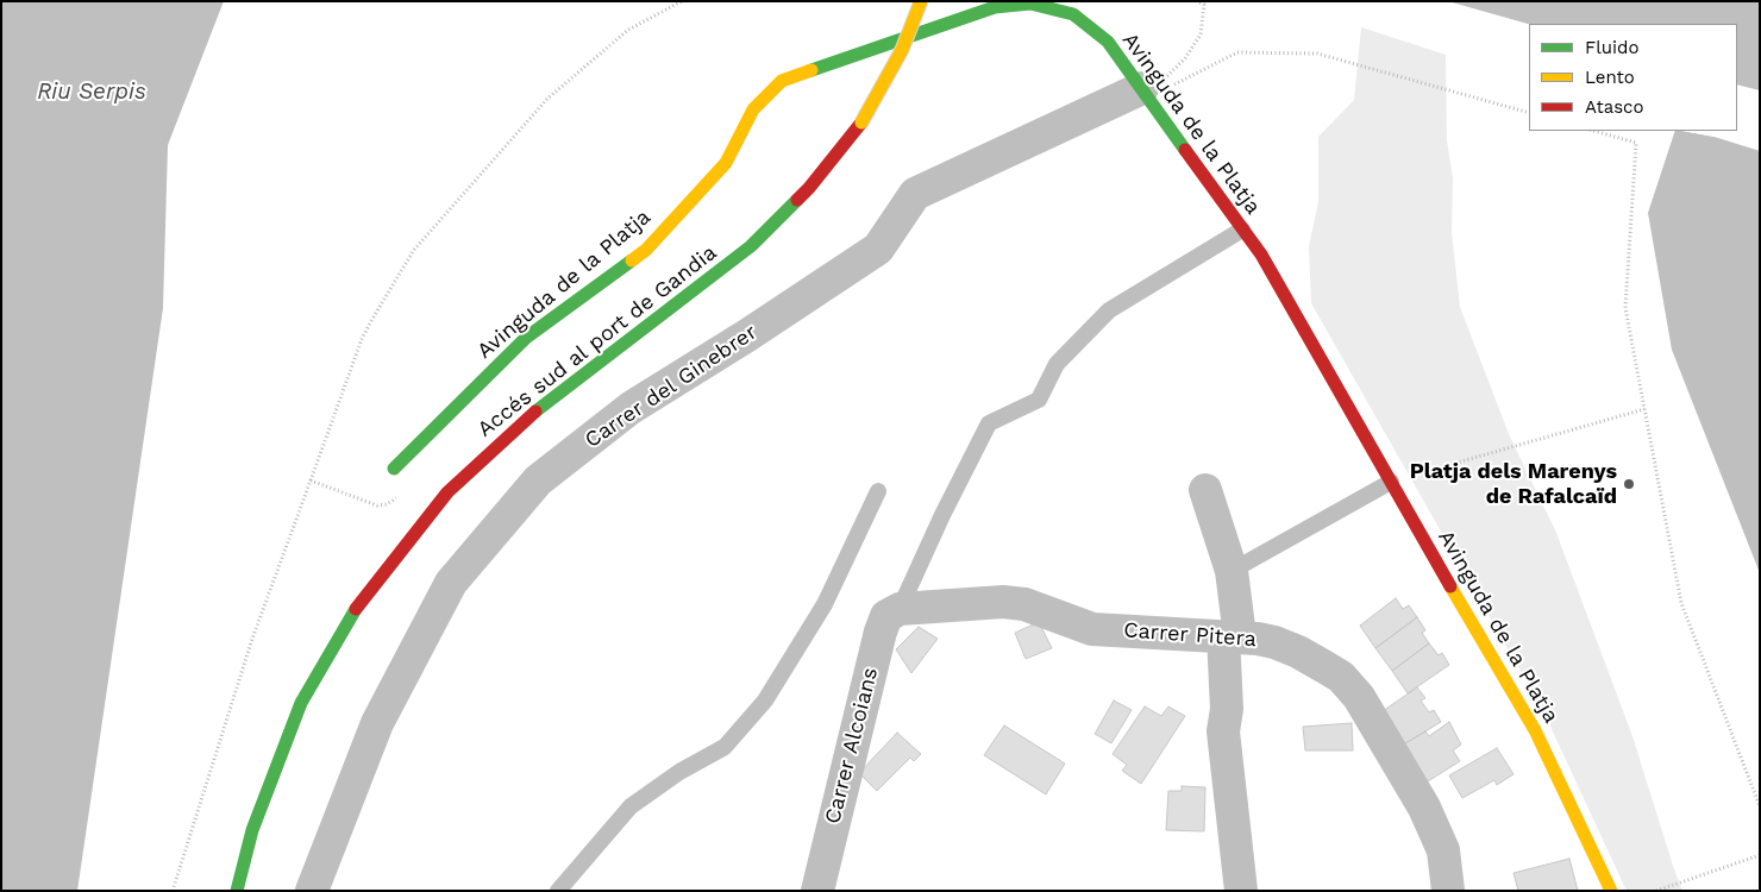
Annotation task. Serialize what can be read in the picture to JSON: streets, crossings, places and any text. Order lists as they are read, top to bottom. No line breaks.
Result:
{"streets":{"main road":["Avinguda de la Platja","Accés sud al port de Gandia"],"street":["Carrer del Ginebrer","Carrer Pitera","Carrer Alcoians"]},"crossings":[["Avinguda de la Platja","Carrer del Ginebrer"],["Carrer Pitera","Carrer Alcoians"]],"water":["Riu Serpis"],"places":["Platja dels Marenys de Rafalcaïd"],"legend":["Fluido","Lento","Atasco"]}
